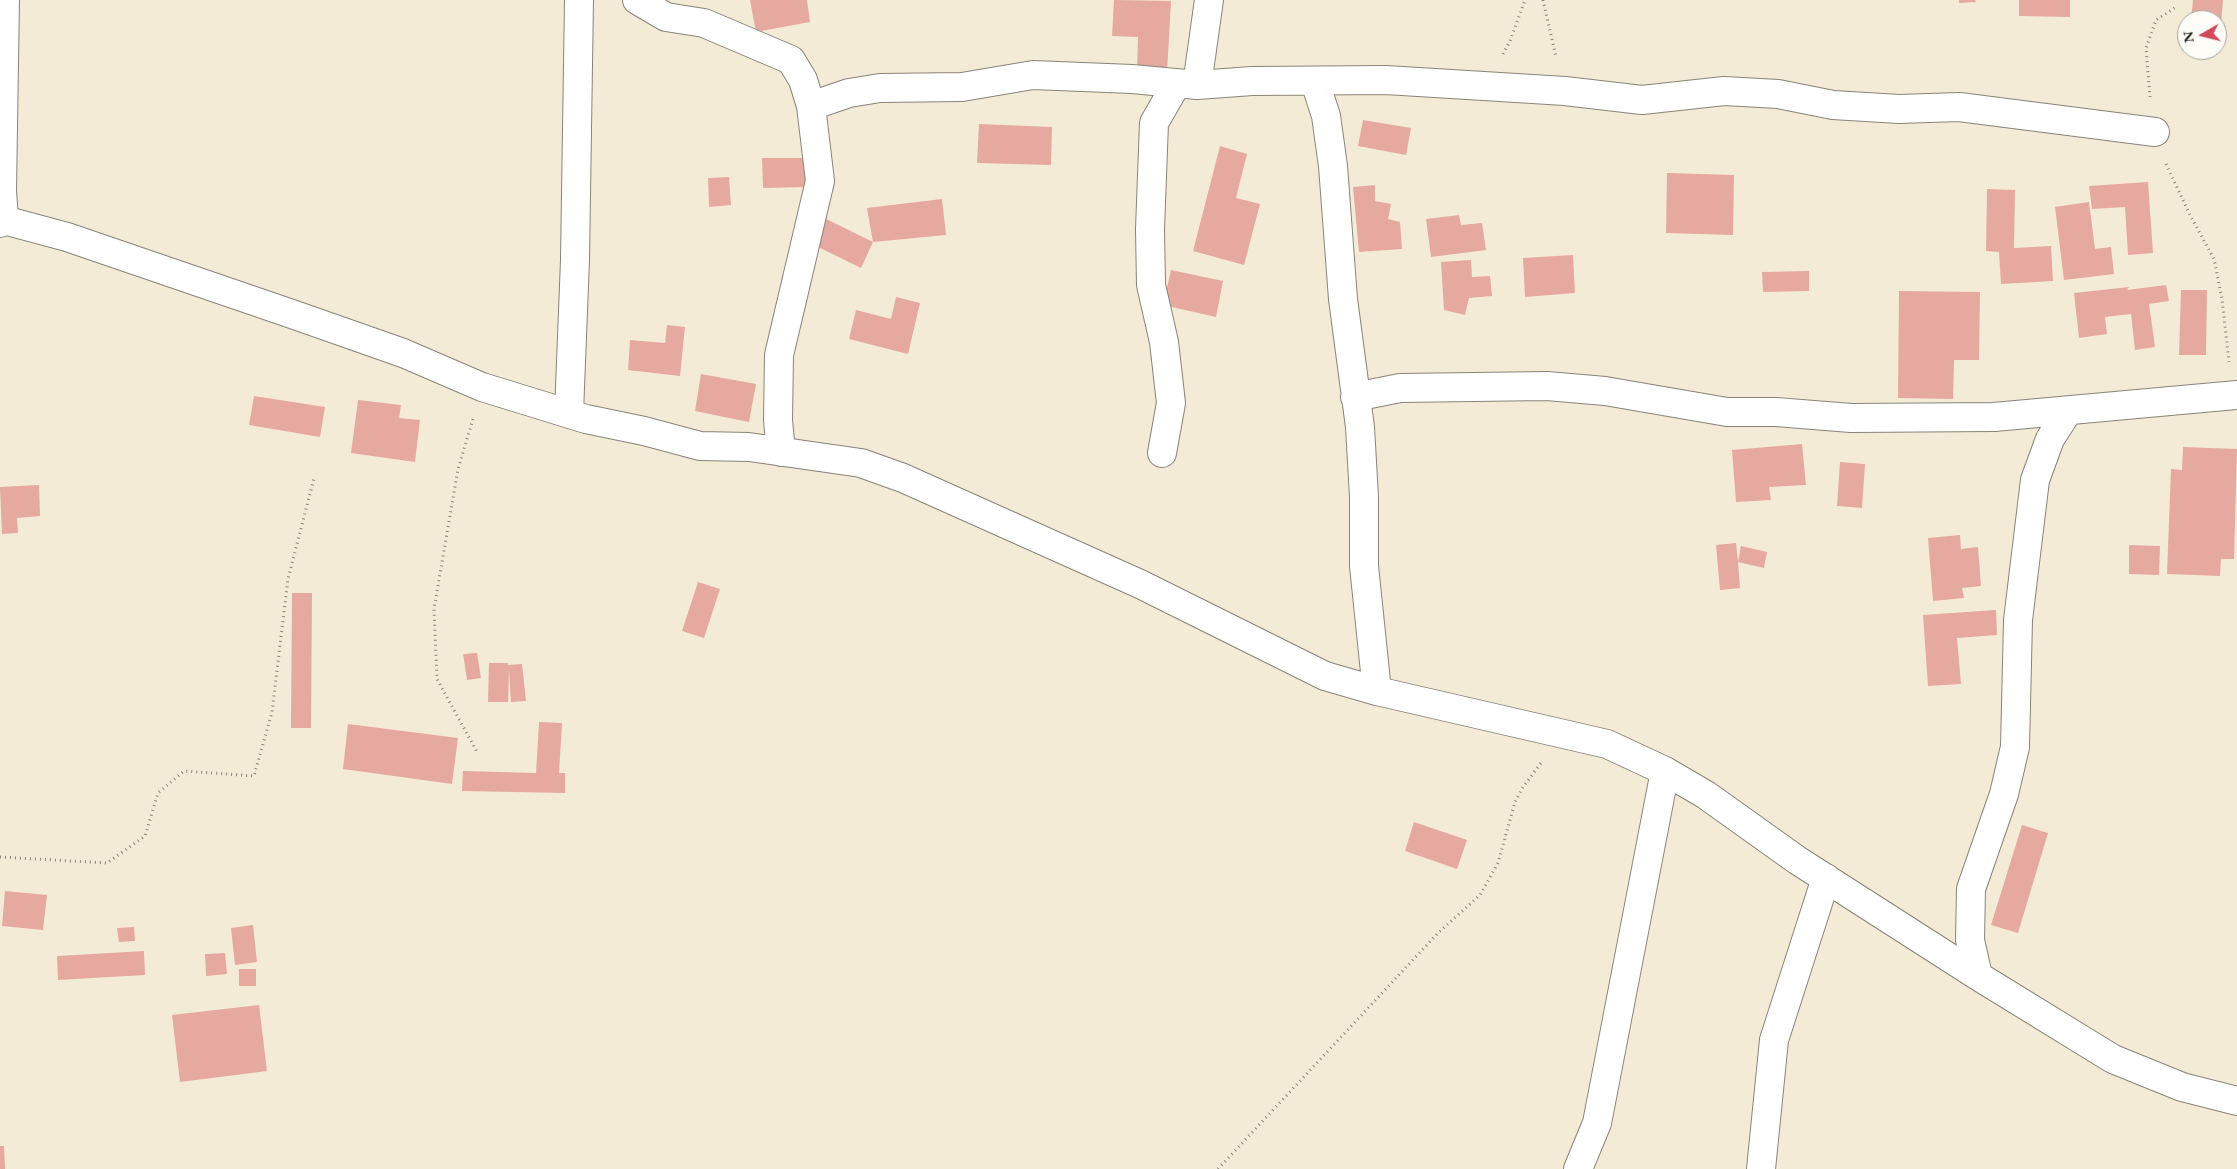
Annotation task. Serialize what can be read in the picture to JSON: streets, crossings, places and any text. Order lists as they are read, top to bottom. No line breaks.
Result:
{"north":"left"}
